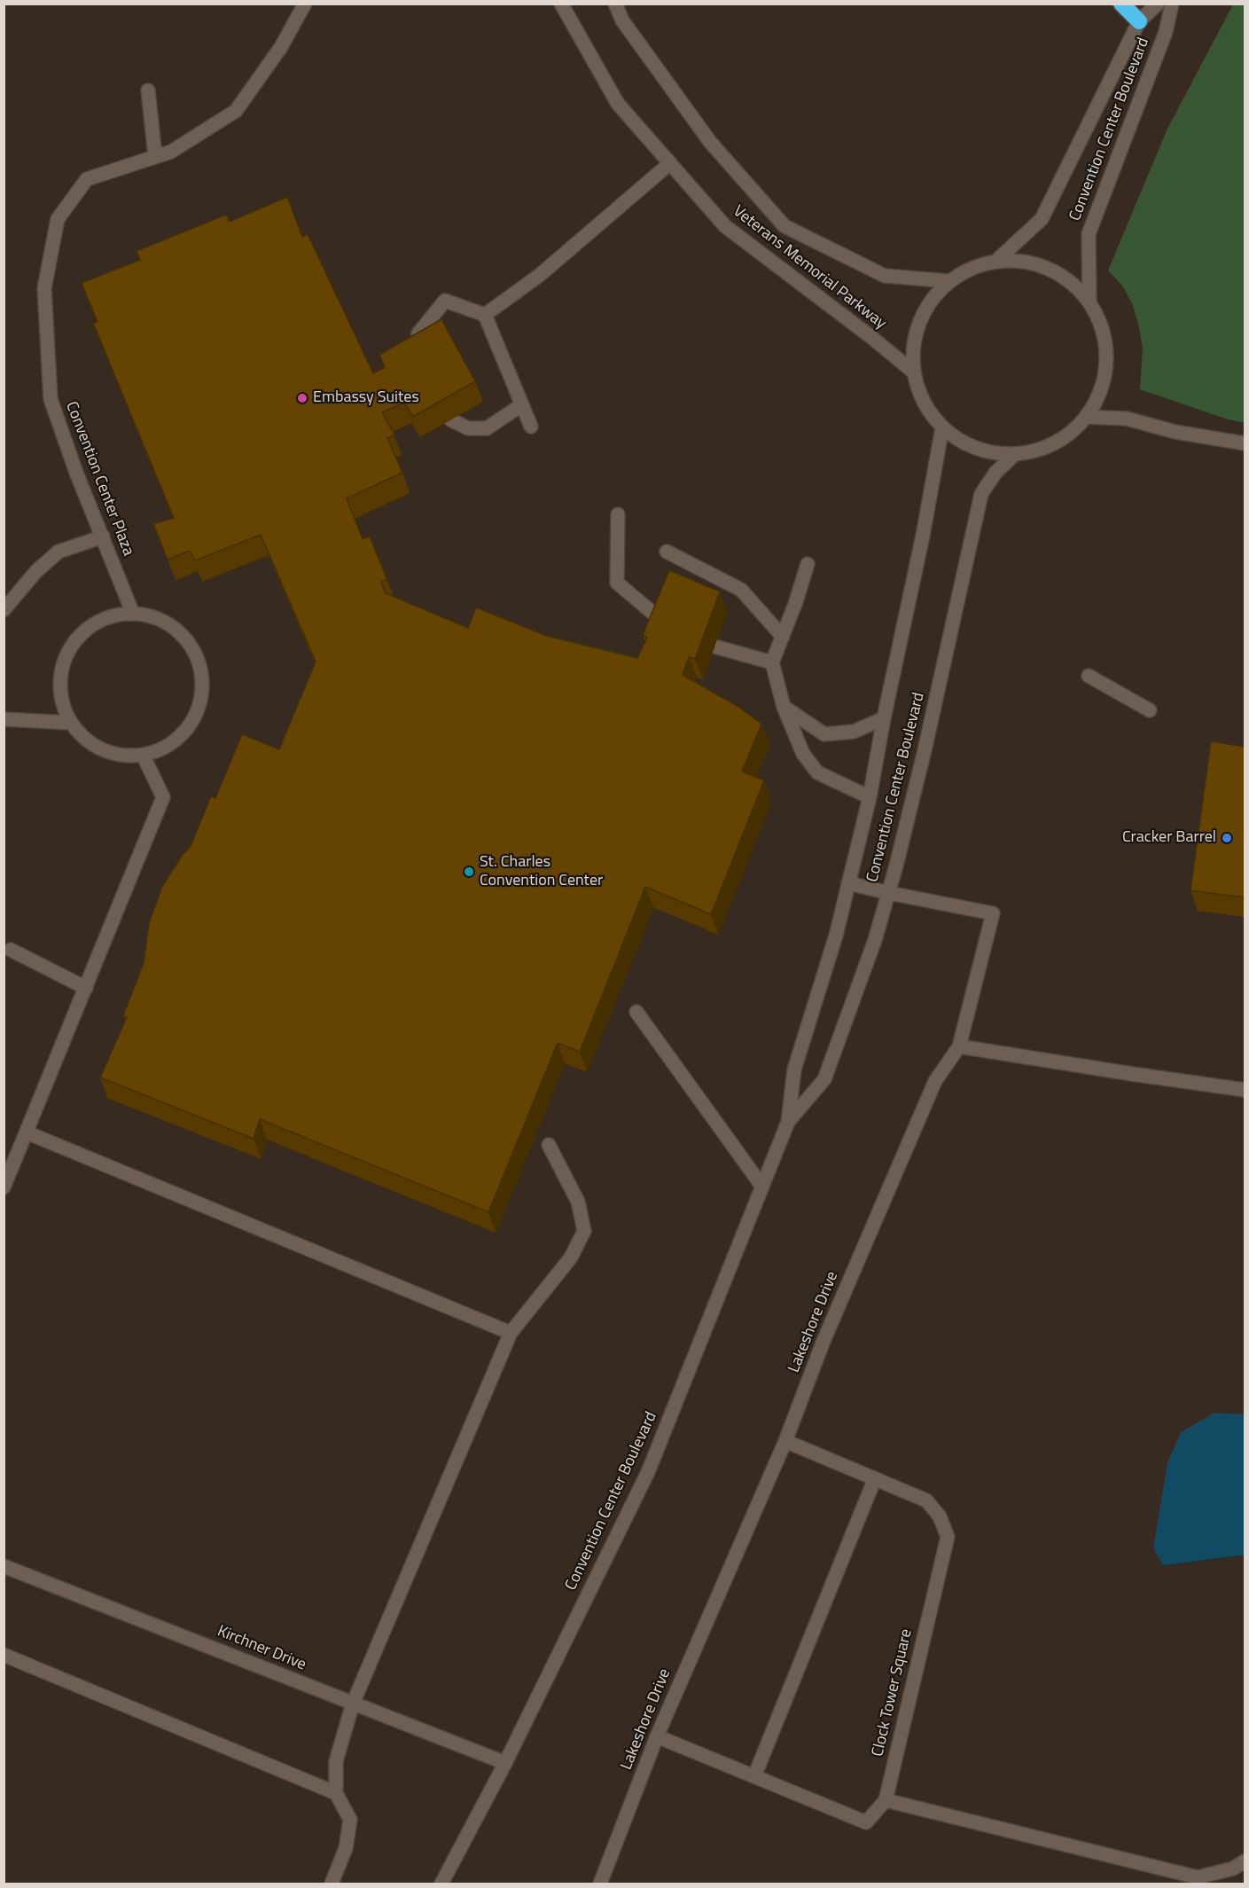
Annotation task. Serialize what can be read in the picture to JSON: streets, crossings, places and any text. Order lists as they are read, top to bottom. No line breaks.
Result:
{"streets":{"street":["Convention Center Boulevard","Veterans Memorial Parkway","Convention Center Plaza","Lakeshore Drive","Kirchner Drive","Clock Tower Square"]},"crossings":[["Convention Center Boulevard","Kirchner Drive"],["Lakeshore Drive","Clock Tower Square"]],"places":["Embassy Suites","Cracker Barrel","St. Charles Convention Center"]}
